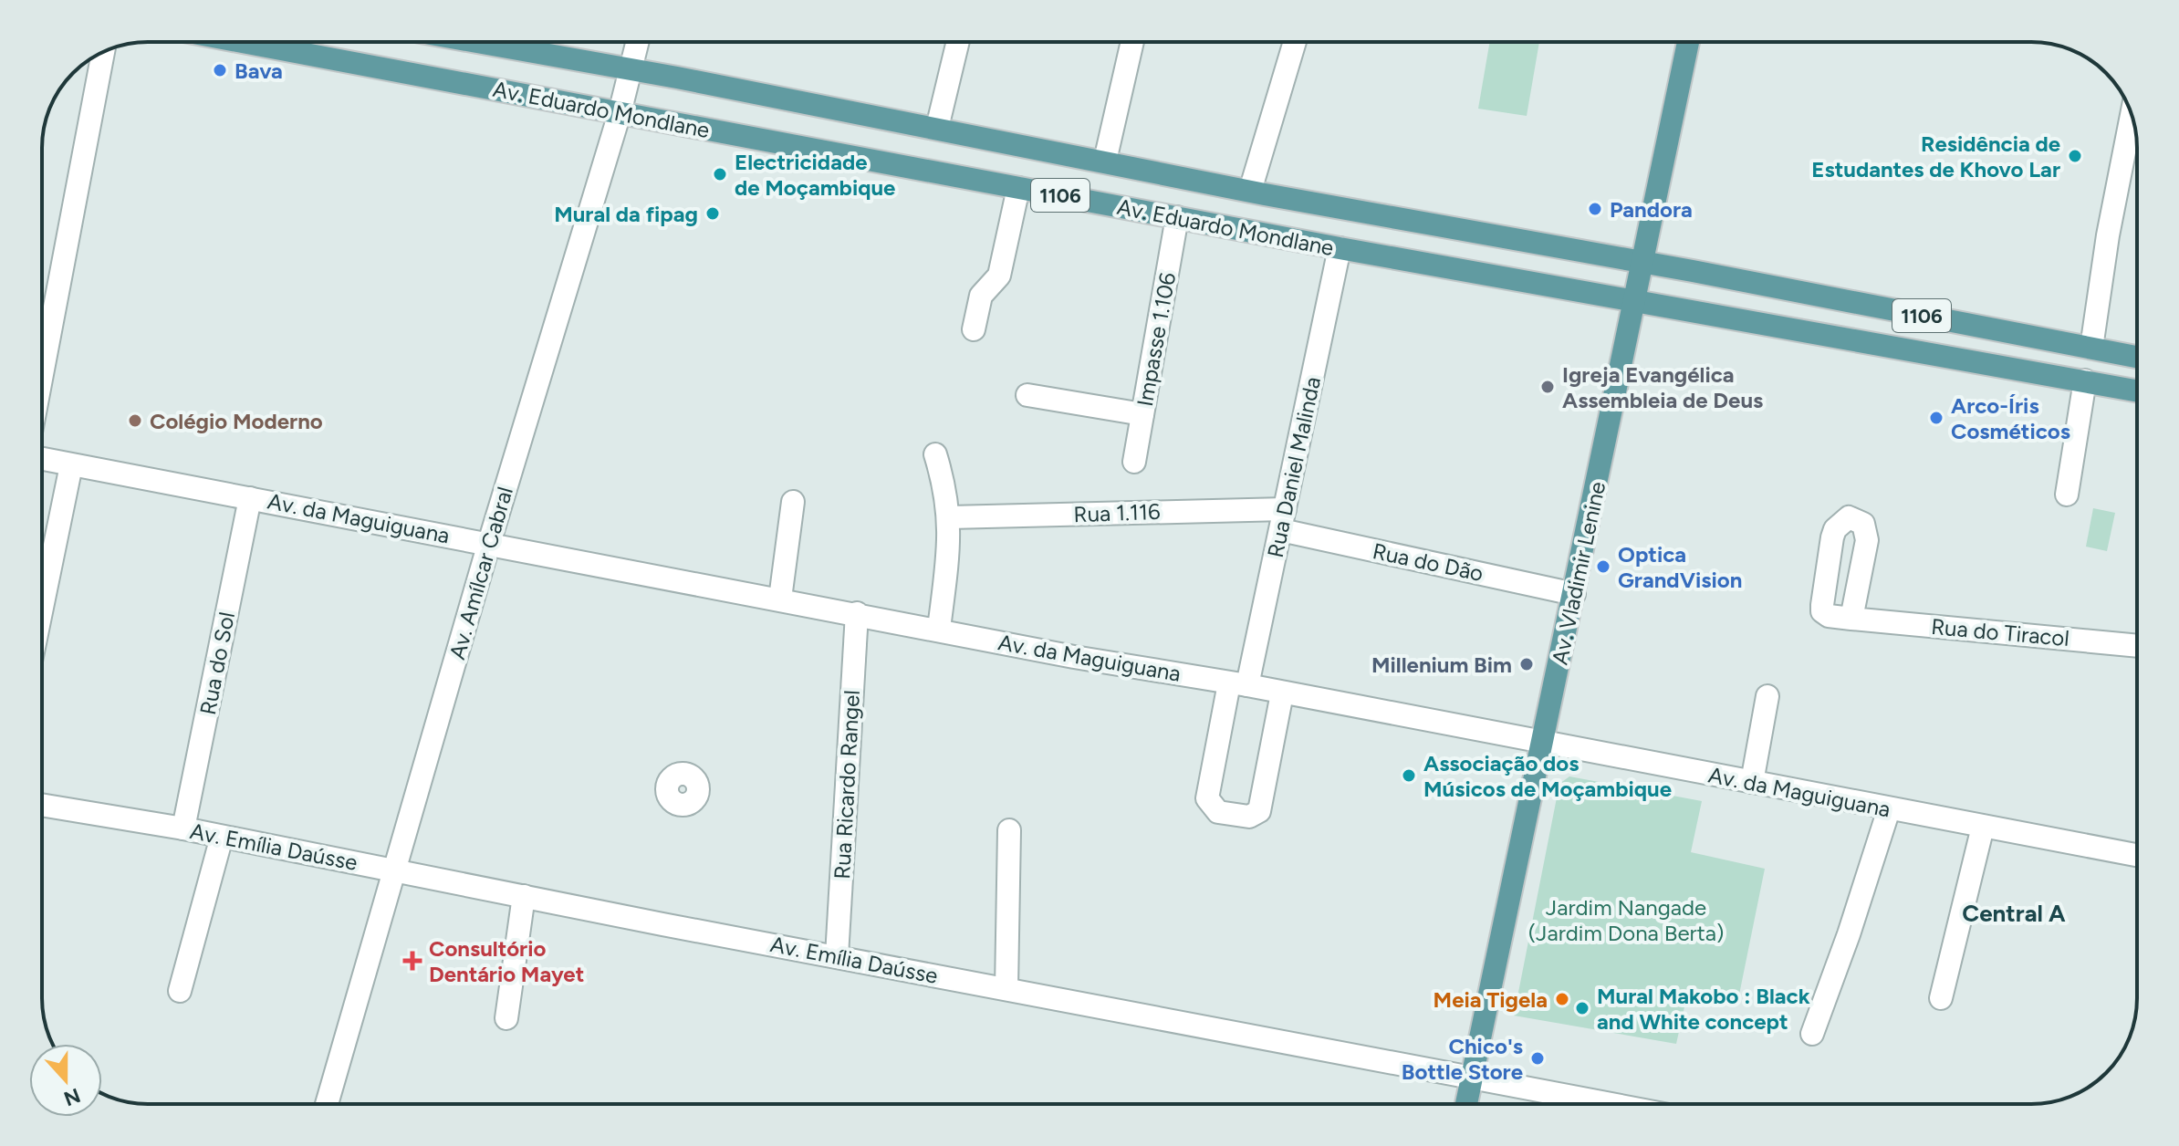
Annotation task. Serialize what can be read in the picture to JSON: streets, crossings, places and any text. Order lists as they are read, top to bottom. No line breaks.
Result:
{"streets":{"main road":["Av. Eduardo Mondlane","1106","Av. Vladimir Lenine"],"street":["Impasse 1.106","Rua Daniel Malinda","Rua 1.116","Av. da Maguiguana","Rua do Dão","Av. Amílcar Cabral","Rua do Tiracol","Rua do Sol","Rua Ricardo Rangel","Av. Emília Daússe"]},"crossings":[["Av. Eduardo Mondlane","Impasse 1.106"],["Av. Eduardo Mondlane","Rua Daniel Malinda"],["Av. Eduardo Mondlane","Av. Amílcar Cabral"],["Av. Eduardo Mondlane","Av. Vladimir Lenine"],["Rua Daniel Malinda","Rua 1.116"],["Rua Daniel Malinda","Av. da Maguiguana"],["Rua Daniel Malinda","Rua do Dão"],["Rua 1.116","Rua do Dão"],["Av. da Maguiguana","Av. Amílcar Cabral"],["Av. da Maguiguana","Av. Vladimir Lenine"],["Av. da Maguiguana","Rua do Sol"],["Av. da Maguiguana","Rua Ricardo Rangel"],["Rua do Dão","Av. Vladimir Lenine"],["Av. Amílcar Cabral","Av. Emília Daússe"],["Av. Vladimir Lenine","Av. Emília Daússe"],["Rua do Sol","Av. Emília Daússe"],["Rua Ricardo Rangel","Av. Emília Daússe"]],"districts":["Central A"],"parks":["Jardim Nangade (Jardim Dona Berta)"],"places":{"other":["Bava","Residência de Estudantes de Khovo Lar","Electricidade de Moçambique","Pandora","Mural da fipag","Igreja Evangélica Assembleia de Deus","Arco-Íris Cosméticos","Colégio Moderno","Optica GrandVision","Millenium Bim","Associação dos Músicos de Moçambique","Meia Tigela","Mural Makobo : Black and White concept","Chico's Bottle Store"],"health":["Consultório Dentário Mayet"]},"north":"bottom"}
